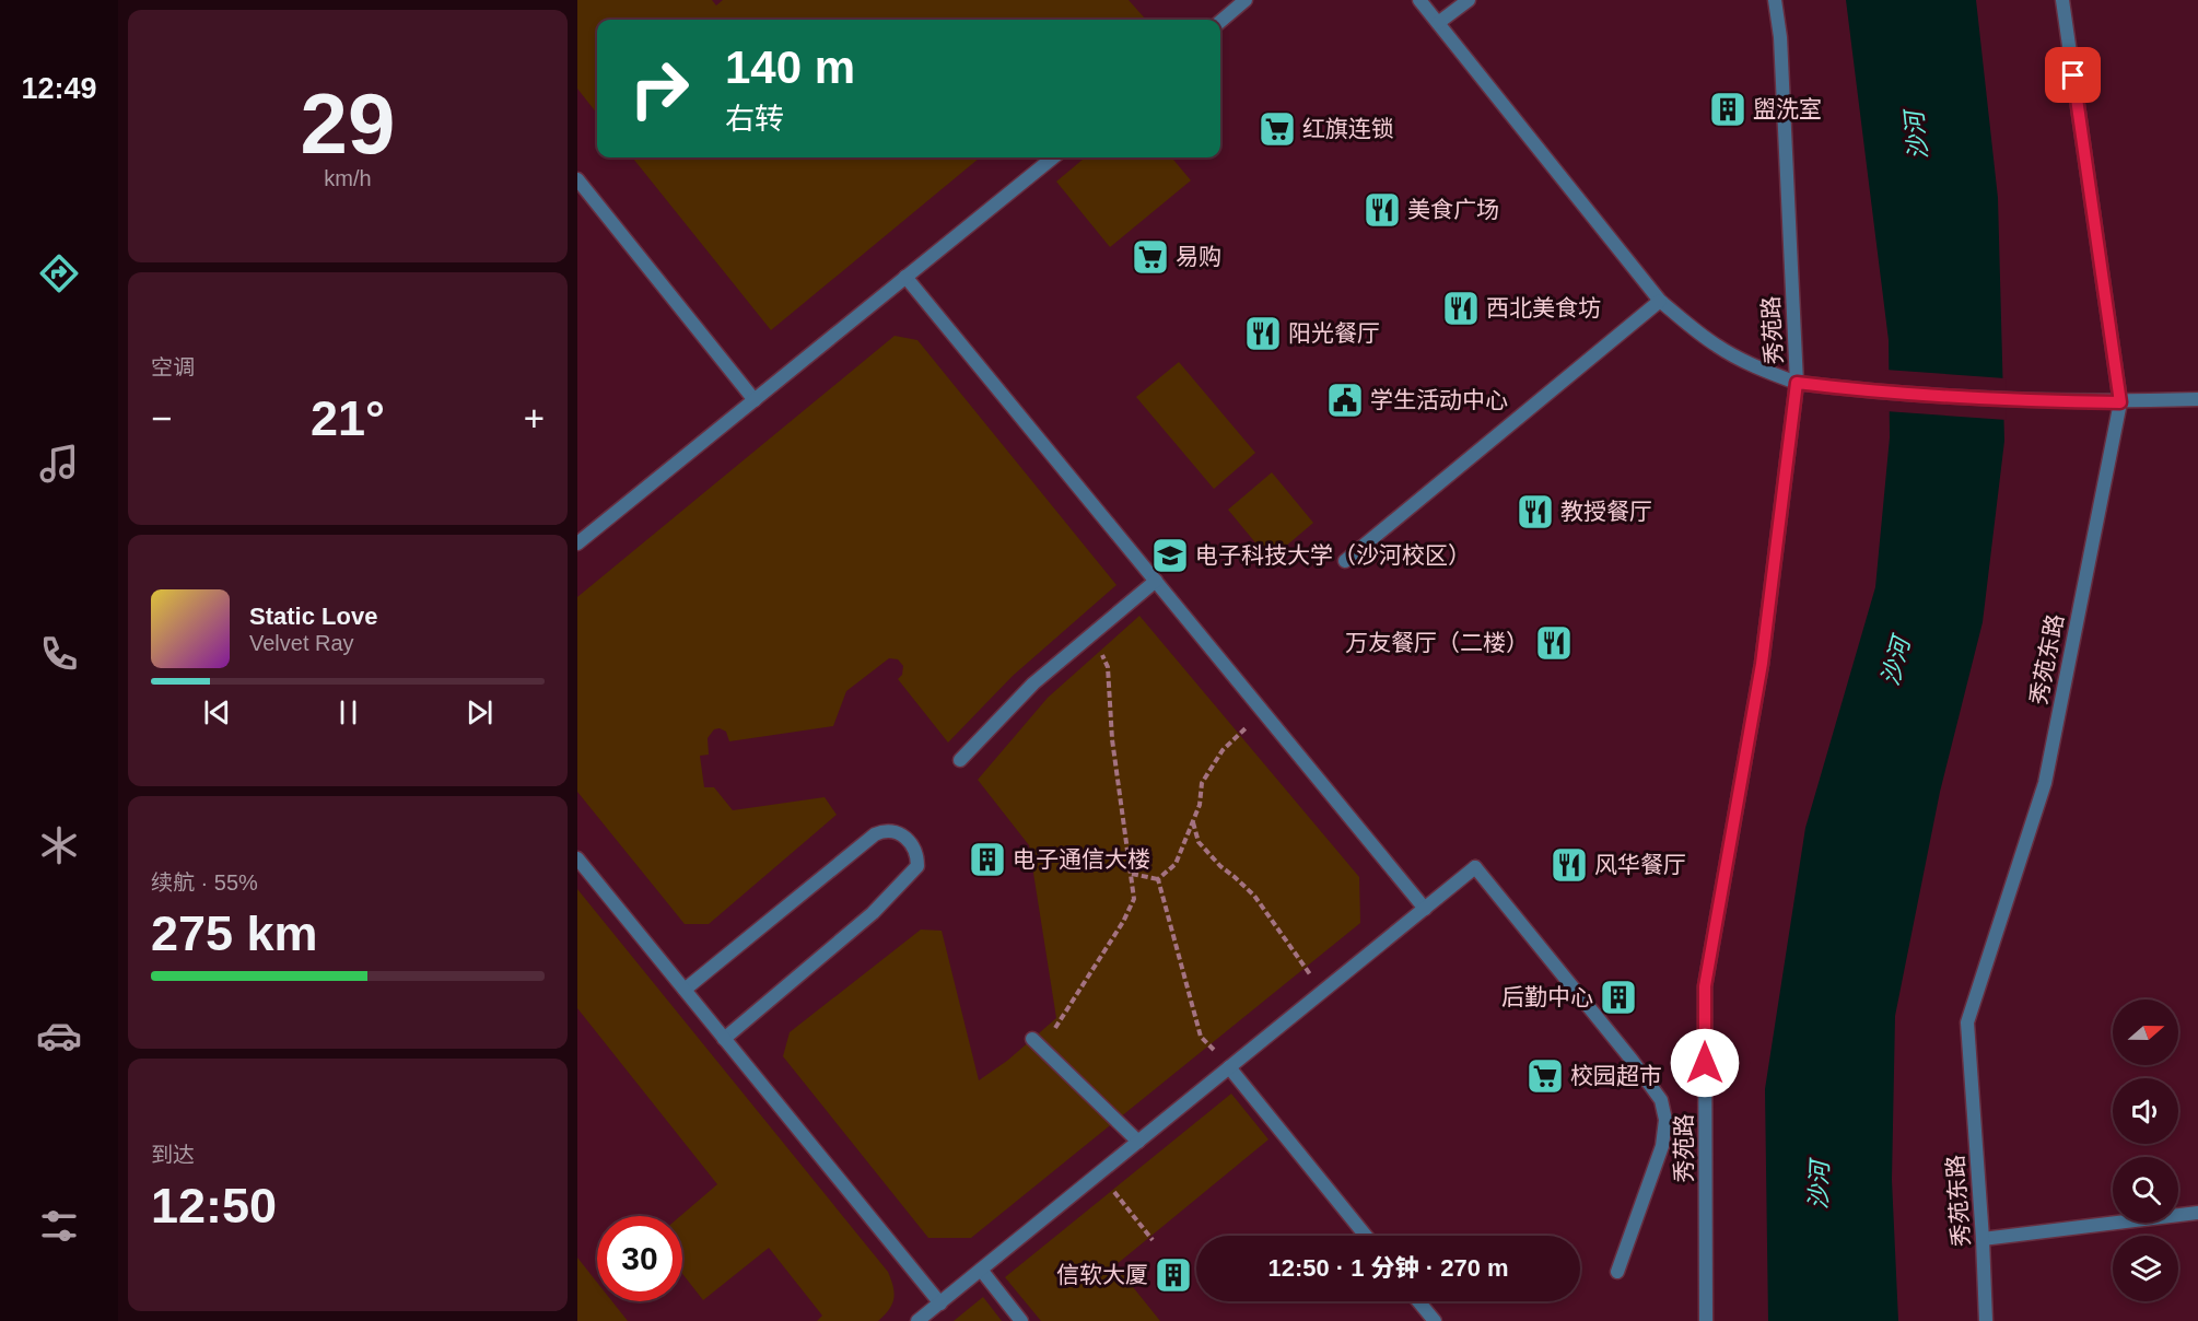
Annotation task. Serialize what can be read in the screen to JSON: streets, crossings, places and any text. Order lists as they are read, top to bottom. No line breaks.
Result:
{"streets":{"street":["秀苑路","秀苑东路"]},"water":["沙河"],"places":{"building":["盥洗室","电子通信大楼","后勤中心","信软大厦"],"supermarket":["红旗连锁","易购","校园超市"],"restaurant":["美食广场","西北美食坊","阳光餐厅","教授餐厅","万友餐厅（二楼）","风华餐厅"],"public building":["学生活动中心"],"school or university":["电子科技大学（沙河校区）"]},"north":"right","page":{"tabs":"12:49","tile":[["29","km/h"],"空调",["续航 · 55%","275 km"],["到达","12:50"]],"turn":["140 m","右转"],"heat":["−","21°","+"],"song":["Static Love","Velvet Ray"],"limit":"30","trip":"12:50 · 1 分钟 · 270 m"}}
